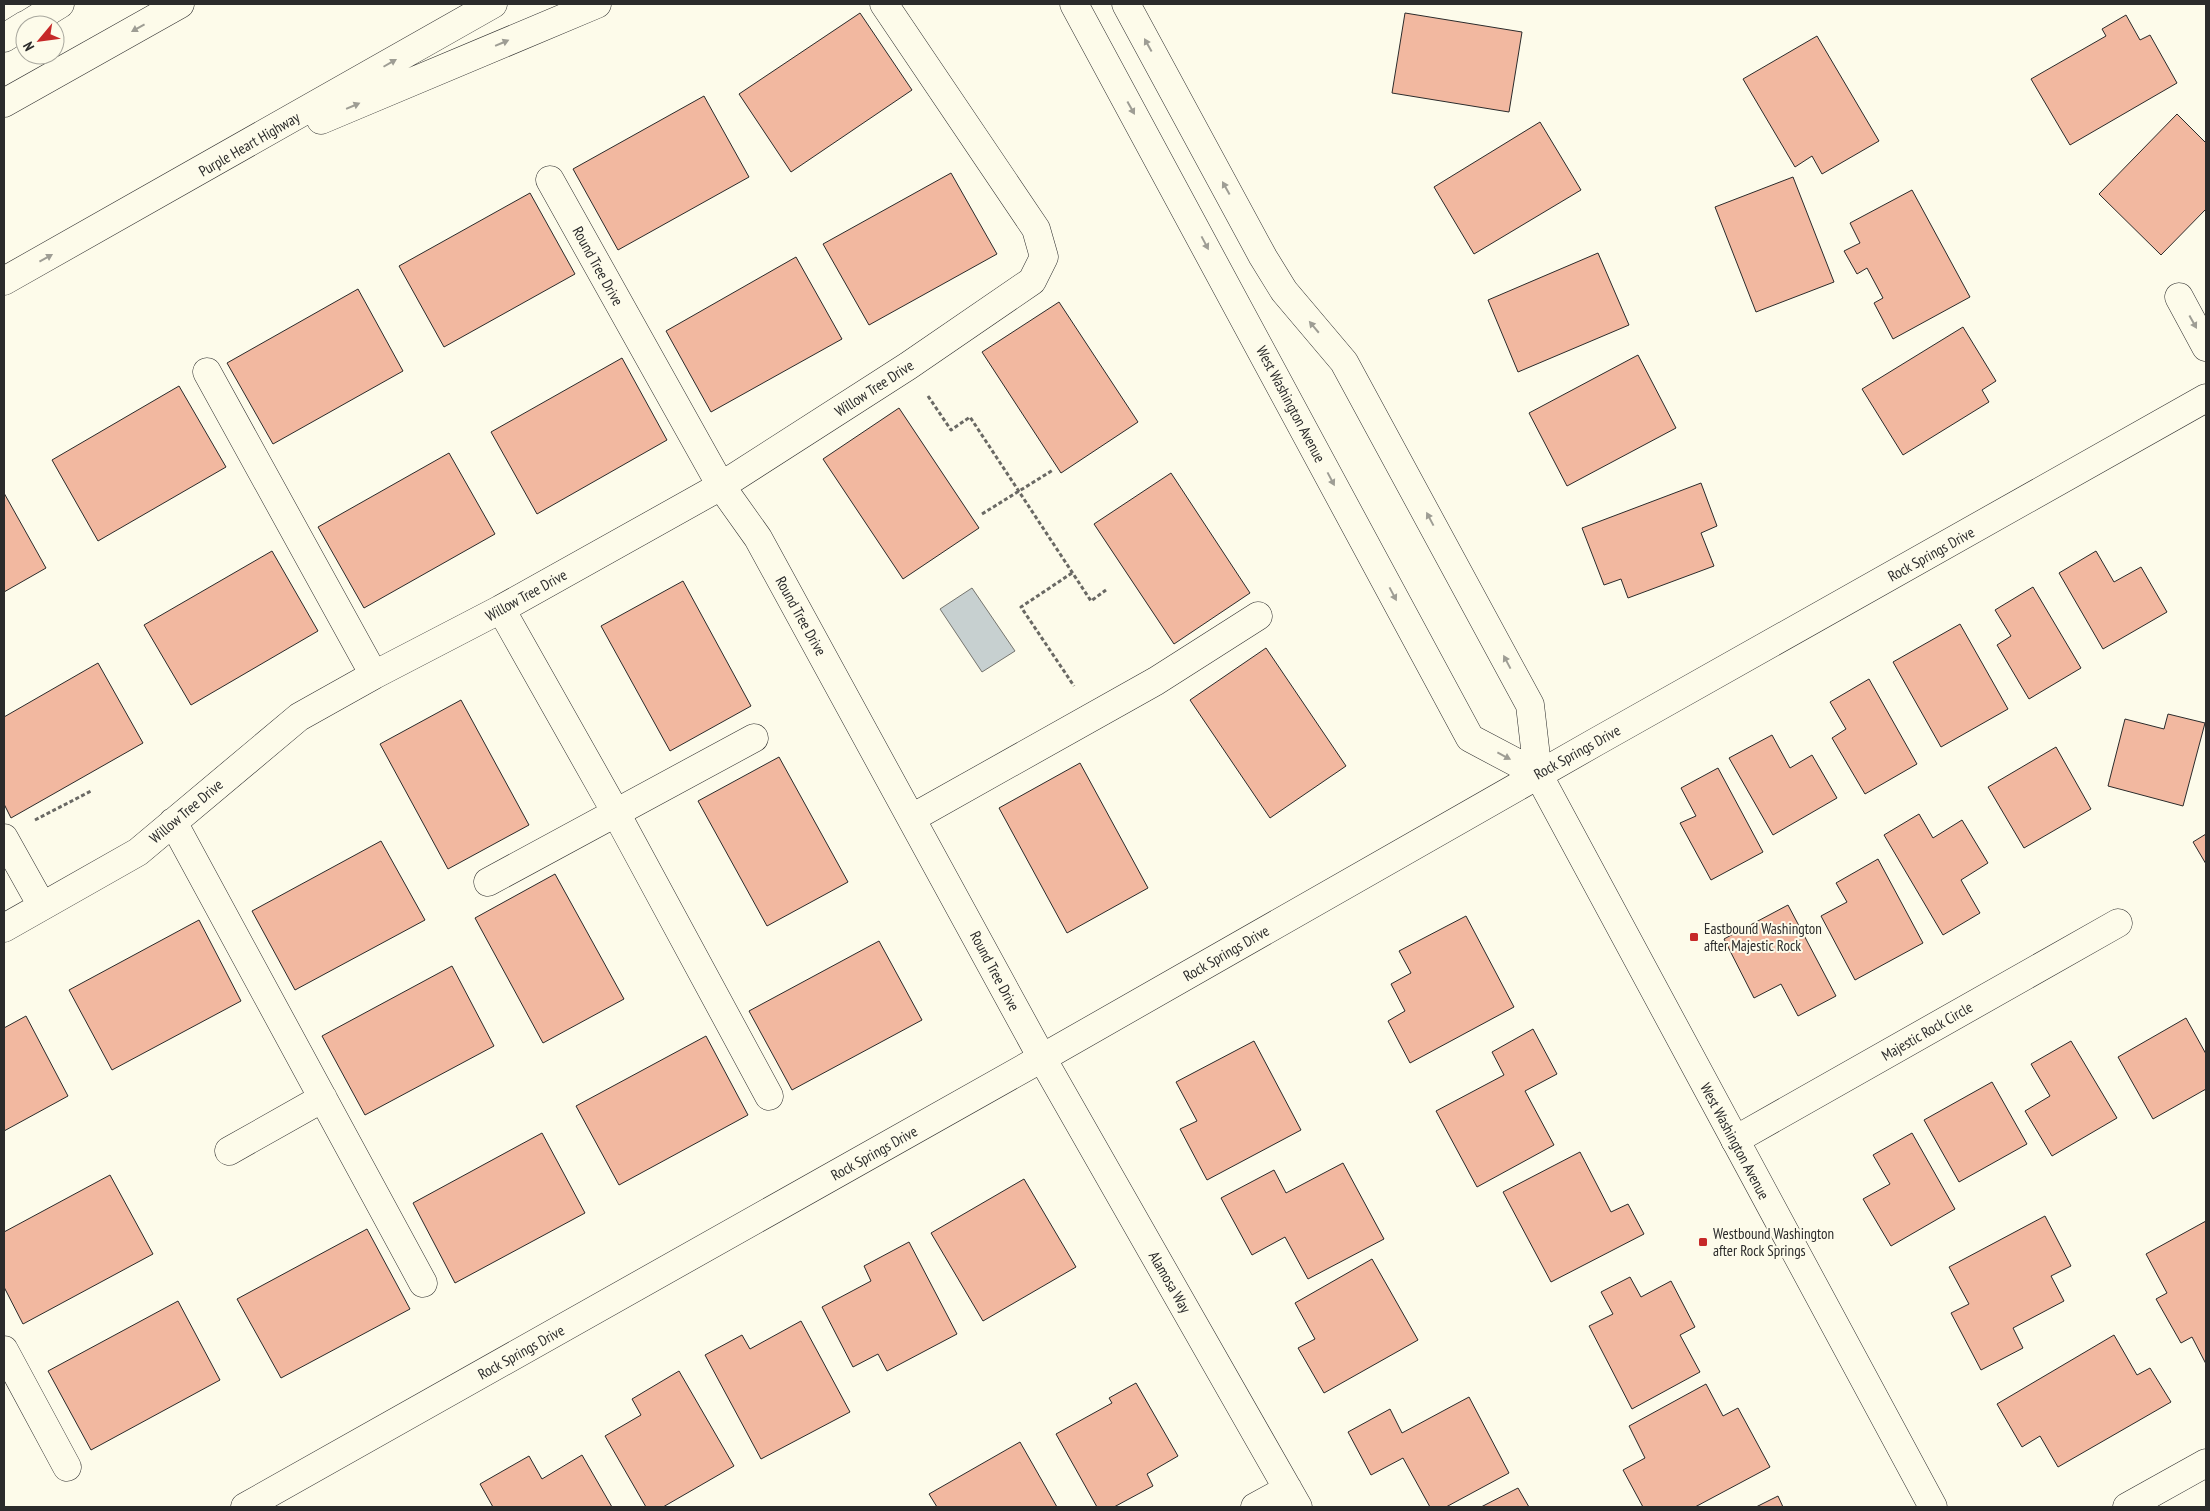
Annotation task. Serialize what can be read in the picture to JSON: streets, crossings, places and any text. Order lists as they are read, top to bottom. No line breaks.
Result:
{"streets":{"main road":["Purple Heart Highway","Round Tree Drive","Willow Tree Drive","West Washington Avenue","Rock Springs Drive","Majestic Rock Circle","Alamosa Way"]},"crossings":[["Round Tree Drive","Willow Tree Drive"],["Round Tree Drive","Rock Springs Drive"],["Round Tree Drive","Alamosa Way"],["West Washington Avenue","Rock Springs Drive"],["West Washington Avenue","Majestic Rock Circle"],["Rock Springs Drive","Alamosa Way"]],"places":{"transit":["Eastbound Washington after Majestic Rock","Westbound Washington after Rock Springs"]},"north":"bottom left"}
